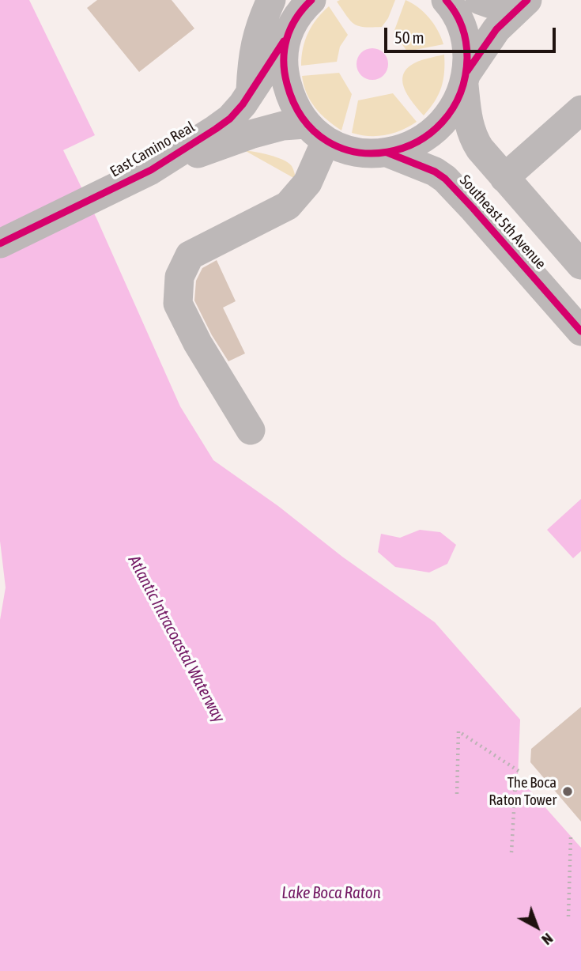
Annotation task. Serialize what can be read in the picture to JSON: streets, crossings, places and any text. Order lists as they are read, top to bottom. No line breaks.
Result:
{"streets":{"street":["East Camino Real","Southeast 5th Avenue"]},"water":["Atlantic Intracoastal Waterway","Lake Boca Raton"],"places":["The Boca Raton Tower"],"scale_bar":"50 m","north":"bottom right"}
